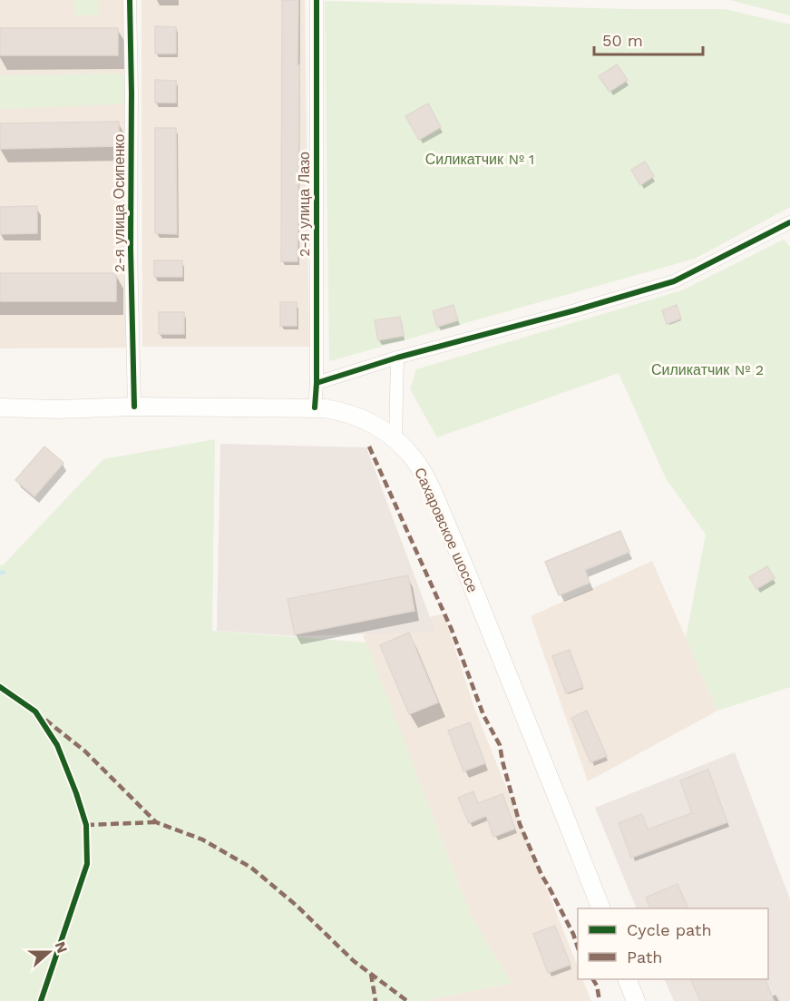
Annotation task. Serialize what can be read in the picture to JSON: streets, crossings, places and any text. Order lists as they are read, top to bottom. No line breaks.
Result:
{"streets":{"main road":["Сахаровское шоссе"],"street":["2-я улица Осипенко","2-я улица Лазо"]},"crossings":[["2-я улица Осипенко","Сахаровское шоссе"],["2-я улица Лазо","Сахаровское шоссе"]],"parks":["Силикатчик № 1","Силикатчик № 2"],"legend":["Cycle path","Path"],"scale_bar":"50 m","north":"right"}
